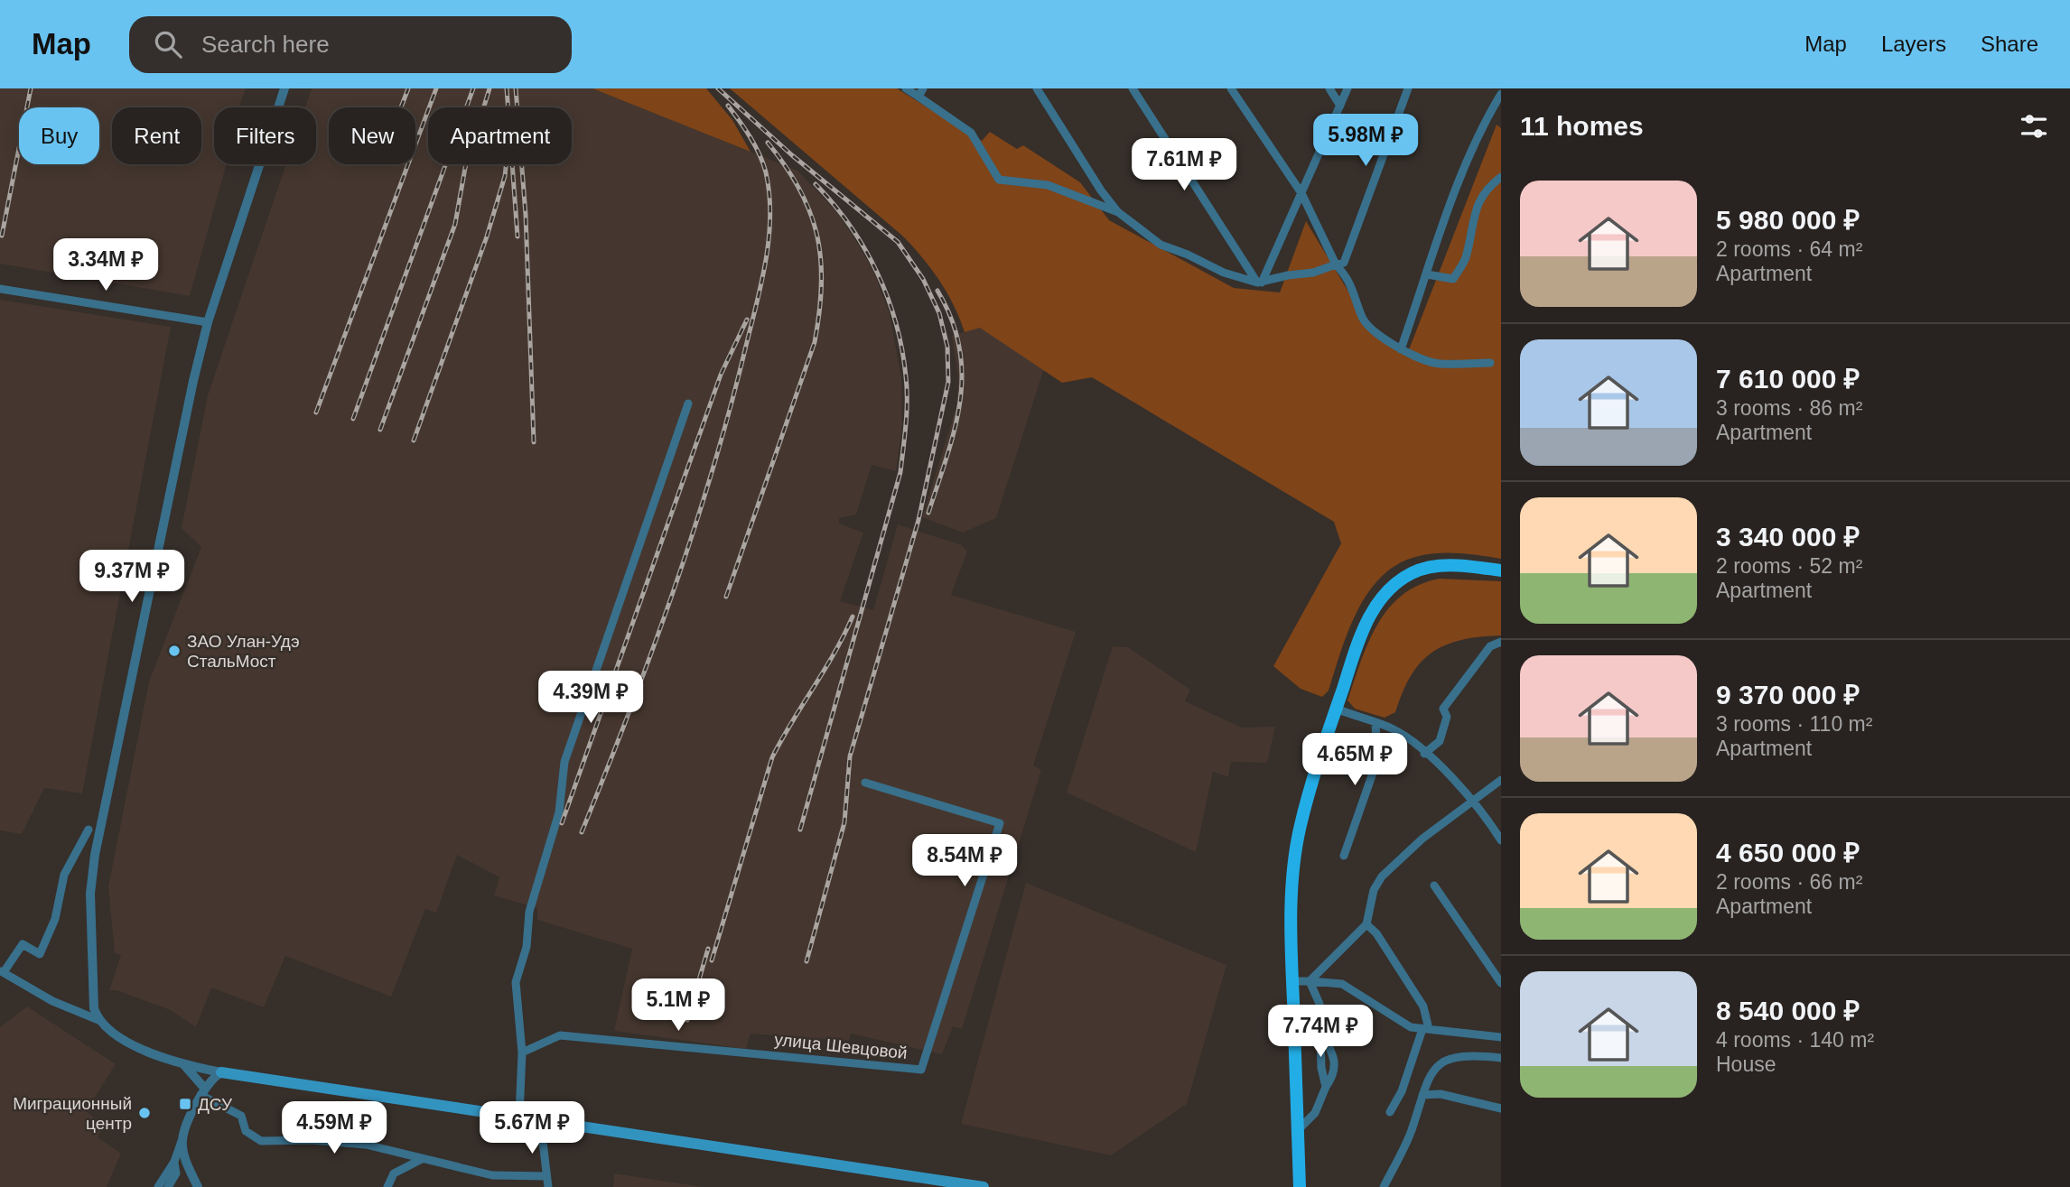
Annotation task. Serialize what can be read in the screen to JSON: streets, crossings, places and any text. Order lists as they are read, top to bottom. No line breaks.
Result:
{"streets":{"street":["улица Шевцовой"]},"places":{"other":["ЗАО Улан-Удэ СтальМост","Миграционный центр"],"transit":["ДСУ"]},"page":{"header":"Map","search":"Search here","nav":["Map","Layers","Share"],"heading":"11 homes","chip":["Buy","Rent","Filters","New","Apartment"],"price":["5.98M ₽","7.61M ₽","3.34M ₽","9.37M ₽","4.39M ₽","4.65M ₽","8.54M ₽","5.1M ₽","7.74M ₽","4.59M ₽","5.67M ₽"],"list":[{"name":"5 980 000 ₽","note":"2 rooms · 64 m² · Apartment"},{"name":"7 610 000 ₽","note":"3 rooms · 86 m² · Apartment"},{"name":"3 340 000 ₽","note":"2 rooms · 52 m² · Apartment"},{"name":"9 370 000 ₽","note":"3 rooms · 110 m² · Apartment"},{"name":"4 650 000 ₽","note":"2 rooms · 66 m² · Apartment"},{"name":"8 540 000 ₽","note":"4 rooms · 140 m² · House"}]}}
